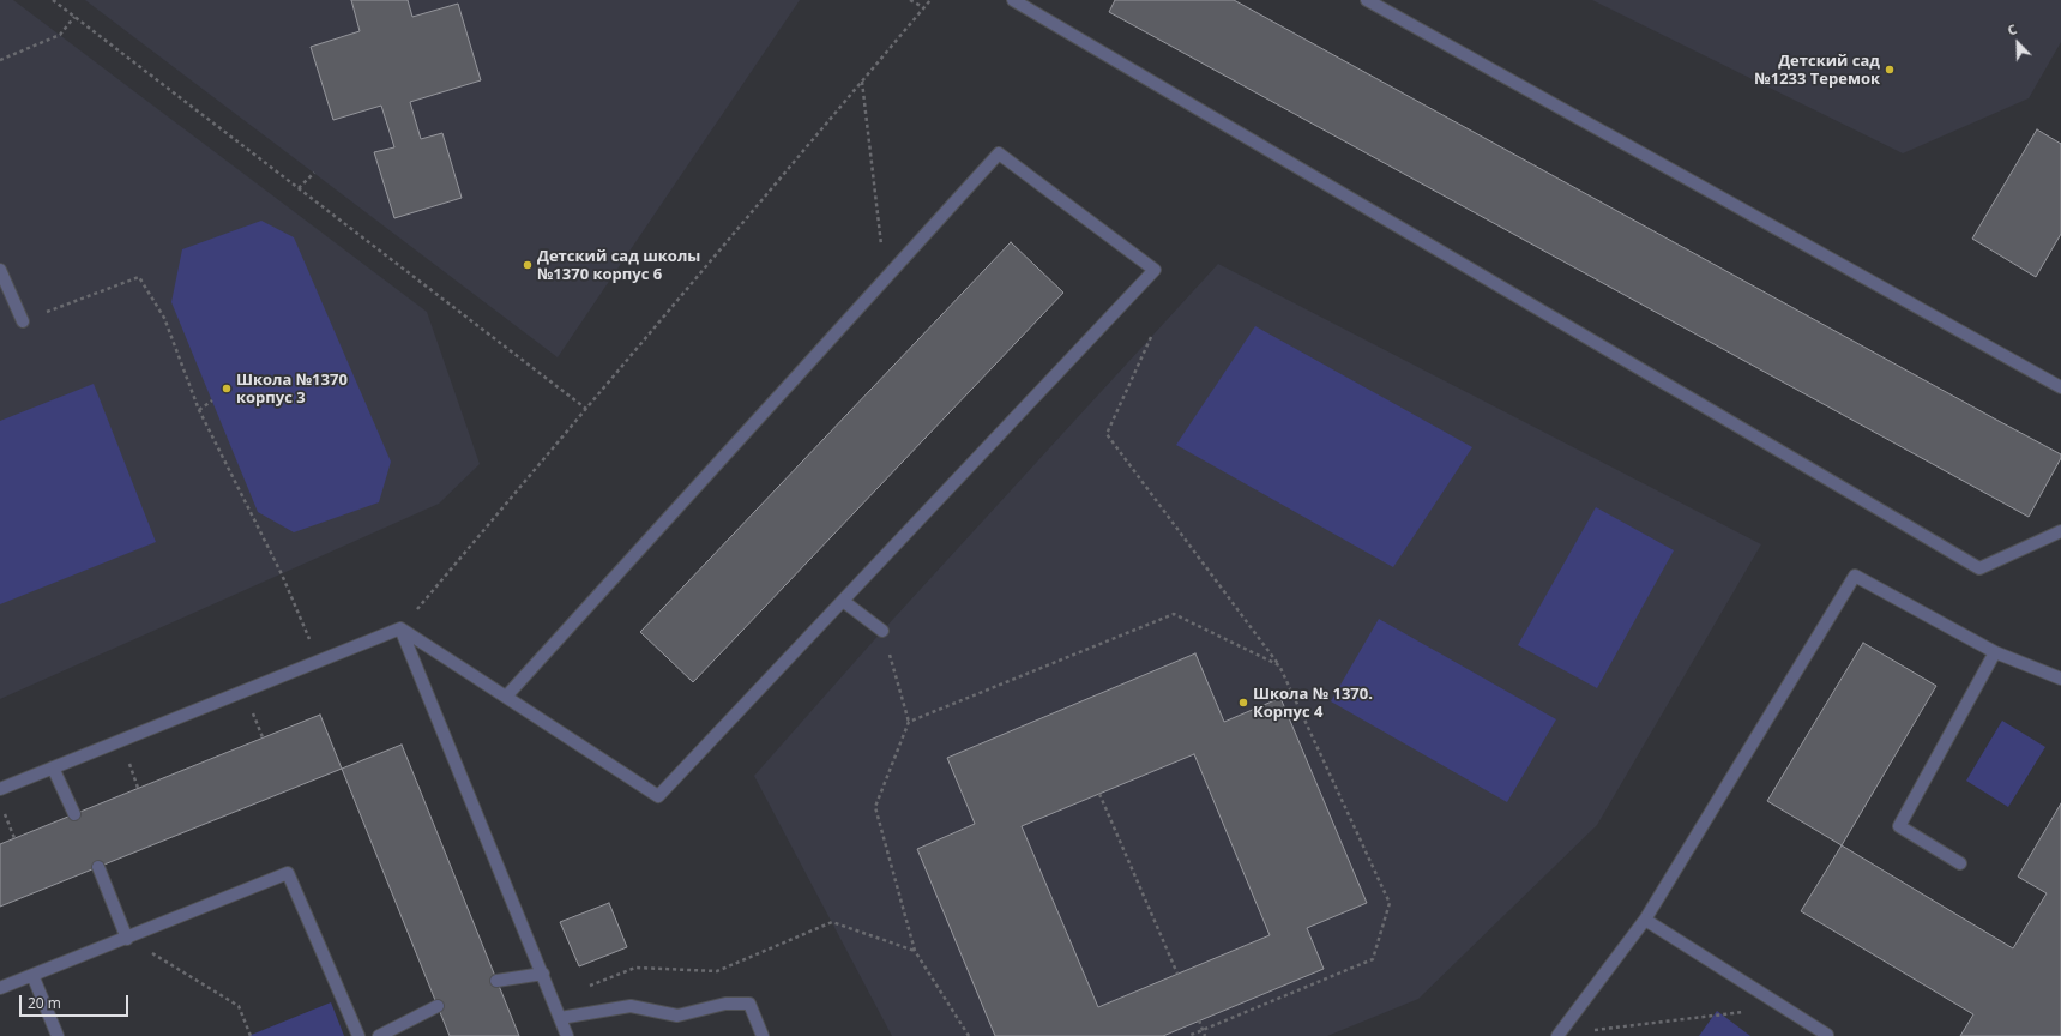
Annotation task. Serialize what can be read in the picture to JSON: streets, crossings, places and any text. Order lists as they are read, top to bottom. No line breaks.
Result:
{"places":["Детский сад №1233 Теремок","Детский сад школы №1370 корпус 6","Школа №1370 корпус 3","Школа № 1370. Корпус 4"],"scale_bar":"20 m","north":"top left"}
